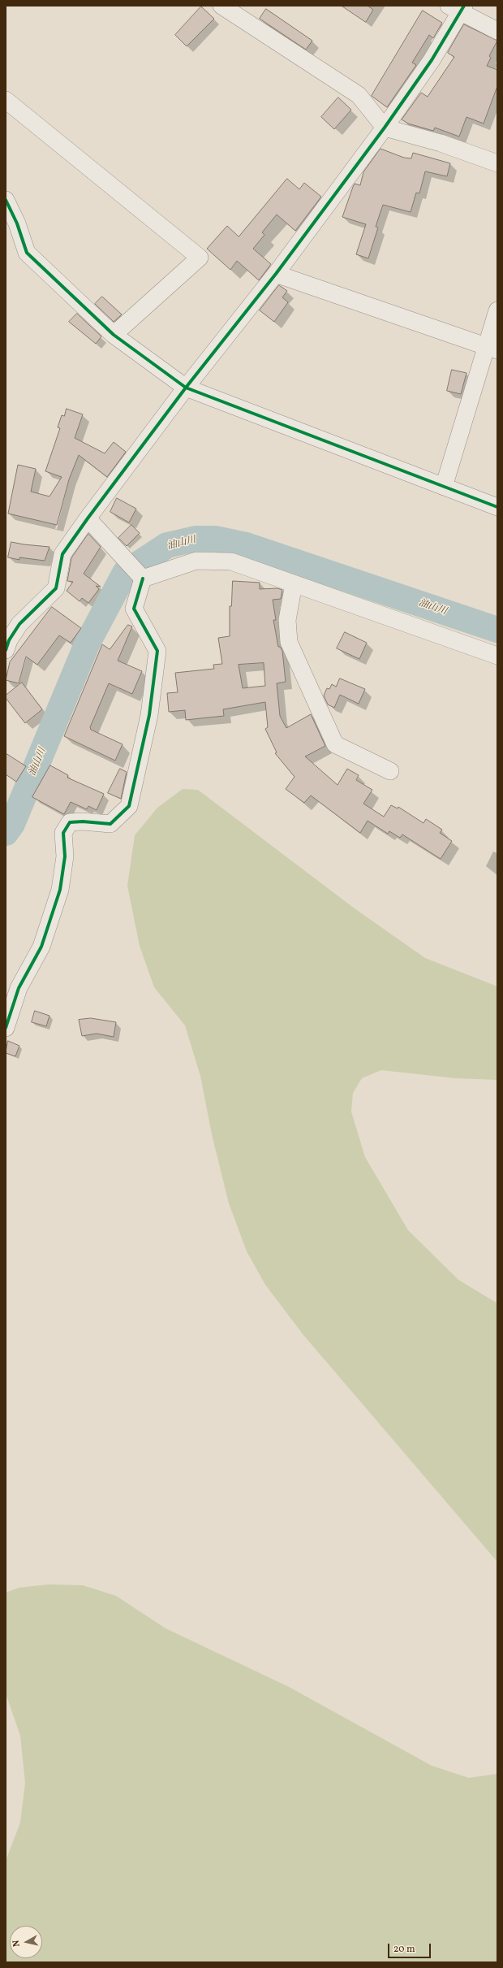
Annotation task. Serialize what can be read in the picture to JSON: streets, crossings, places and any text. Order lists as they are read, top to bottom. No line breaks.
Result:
{"water":["油山川"],"scale_bar":"20 m","north":"left"}
